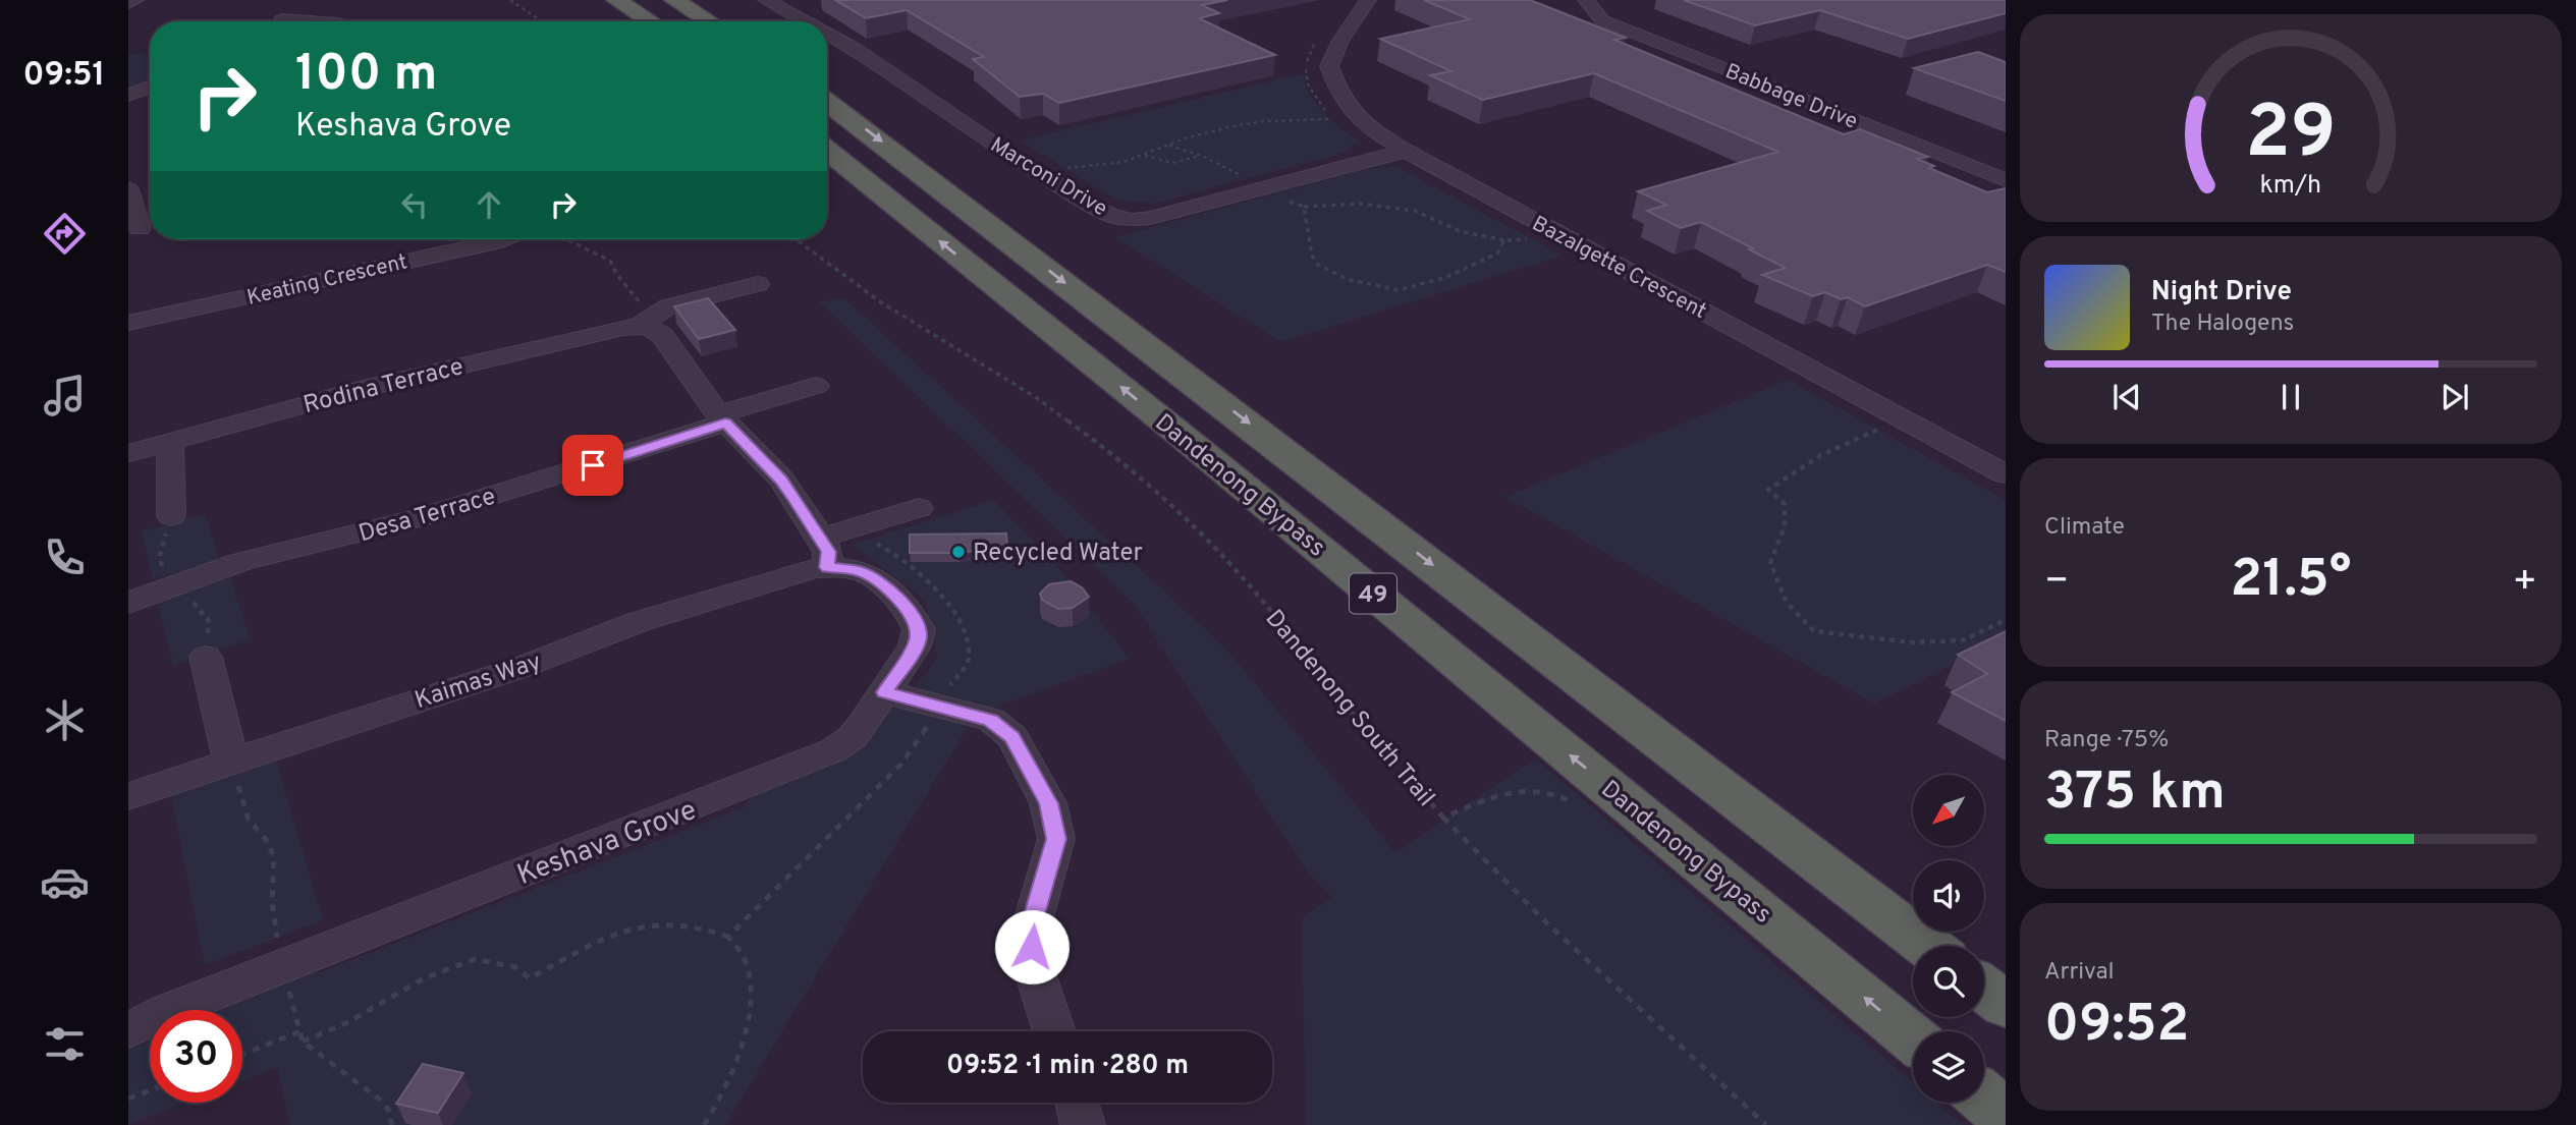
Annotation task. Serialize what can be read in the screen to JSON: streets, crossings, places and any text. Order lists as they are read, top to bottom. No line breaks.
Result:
{"streets":{"highway":["Dandenong Bypass","49"],"street":["Babbage Drive","Marconi Drive","Bazalgette Crescent","Keating Crescent","Rodina Terrace","Desa Terrace","Kaimas Way","Keshava Grove"],"path":["Dandenong South Trail"]},"crossings":[["Marconi Drive","Bazalgette Crescent"],["Kaimas Way","Keshava Grove"]],"places":["Recycled Water"],"north":"bottom left","page":{"tabs":"09:51","turn":["100 m","Keshava Grove"],"song":["Night Drive","The Halogens"],"tile":["Climate",["Range · 75%","375 km"],["Arrival","09:52"]],"heat":["−","21.5°","+"],"limit":"30","trip":"09:52 · 1 min · 280 m","gauge":["29","km/h"]}}
